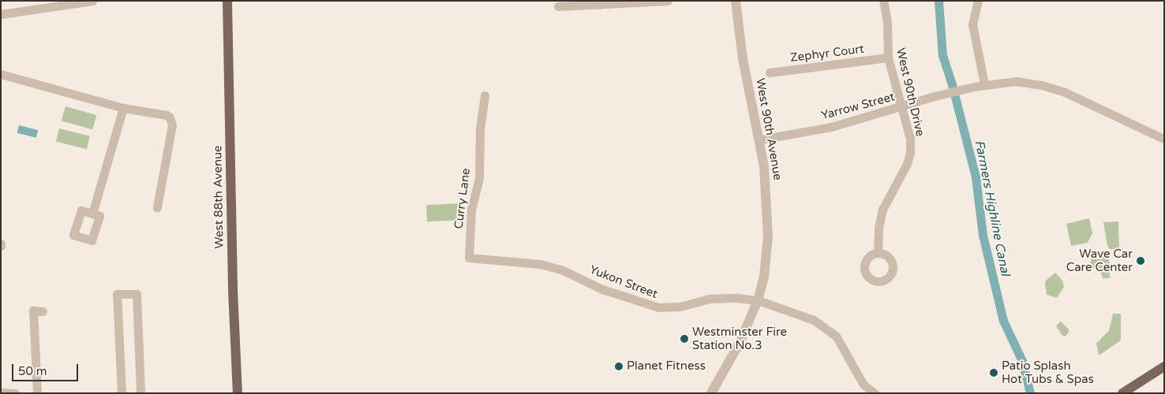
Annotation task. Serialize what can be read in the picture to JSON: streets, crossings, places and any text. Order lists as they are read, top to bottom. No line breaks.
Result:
{"streets":{"main road":["West 88th Avenue"],"street":["Zephyr Court","West 90th Drive","Yarrow Street","West 90th Avenue","Curry Lane","Yukon Street"]},"crossings":[["Zephyr Court","West 90th Drive"],["West 90th Drive","Yarrow Street"],["Yarrow Street","West 90th Avenue"],["West 90th Avenue","Yukon Street"],["Curry Lane","Yukon Street"]],"water":["Farmers Highline Canal"],"places":["Wave Car Care Center","Westminster Fire Station No.3","Planet Fitness","Patio Splash Hot Tubs & Spas"],"scale_bar":"50 m"}
